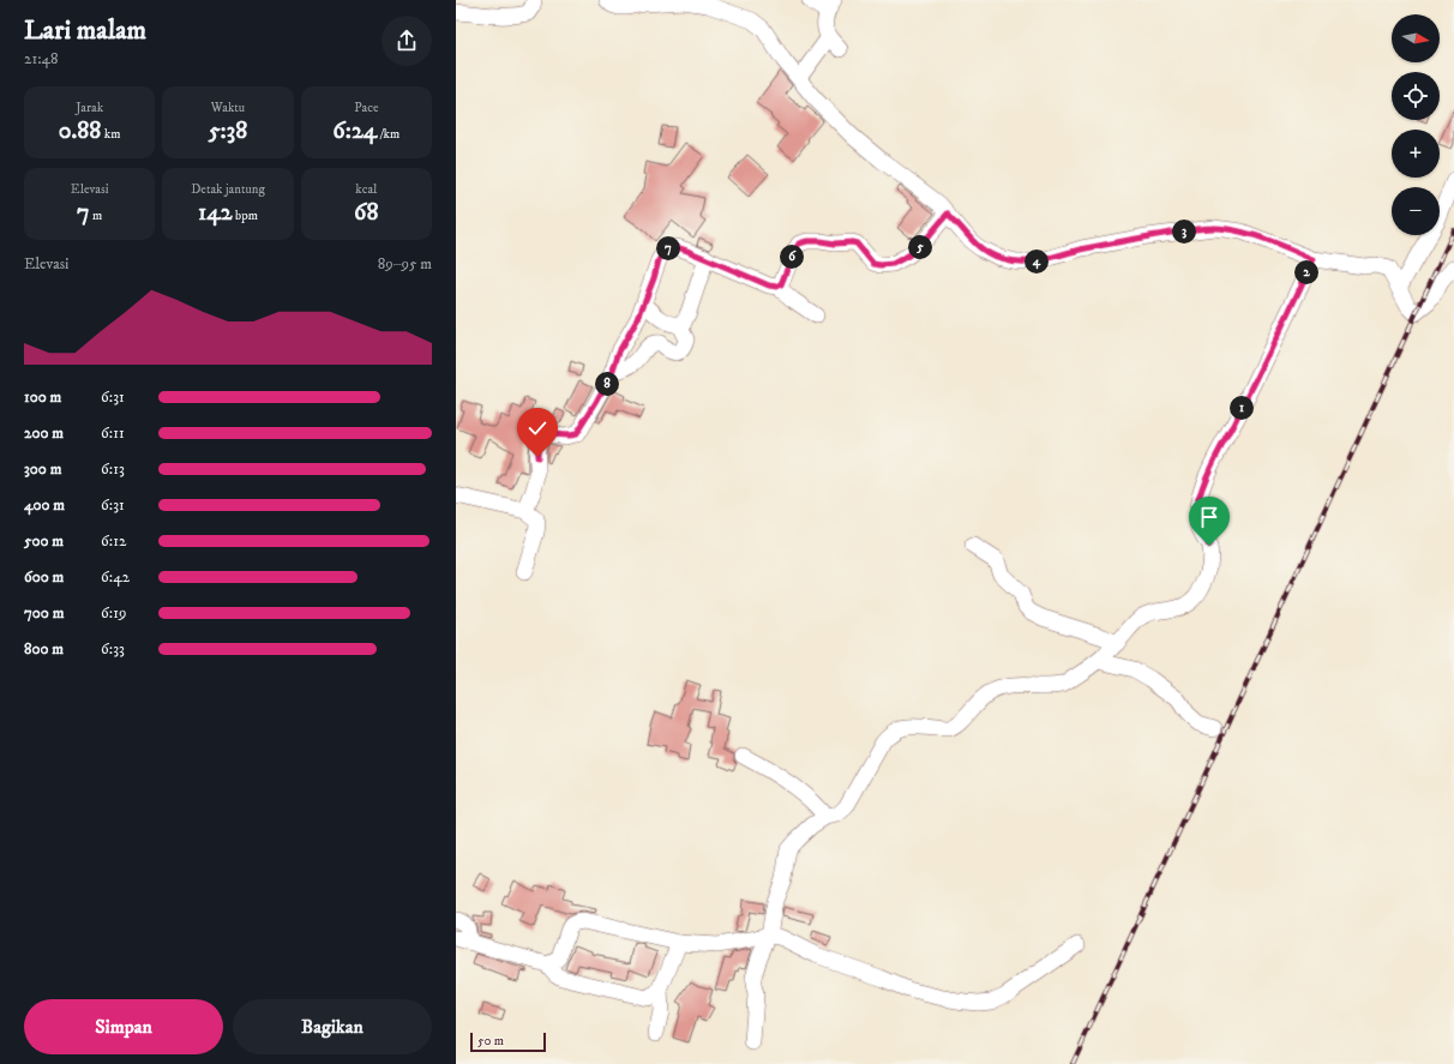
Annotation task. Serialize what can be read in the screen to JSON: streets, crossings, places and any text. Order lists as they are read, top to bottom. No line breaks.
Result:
{"scale_bar":"50 m","north":"right","page":{"heading":["Lari malam","21:48"],"map_buttons":["+","−"],"stats":[["Jarak","0.88 km"],["Waktu","5:38"],["Pace","6:24 /km"],["Elevasi","7 m"],["Detak jantung","142 bpm"],["kcal","68"]],"pins":["3","5","7","6","4","2","8","1"],"chart":["Elevasi","89–95 m"],"list":[{"name":"100 m","note":"6:31"},{"name":"200 m","note":"6:11"},{"name":"300 m","note":"6:13"},{"name":"400 m","note":"6:31"},{"name":"500 m","note":"6:12"},{"name":"600 m","note":"6:42"},{"name":"700 m","note":"6:19"},{"name":"800 m","note":"6:33"}],"buttons":["Simpan","Bagikan"],"scale":"50 m"}}
